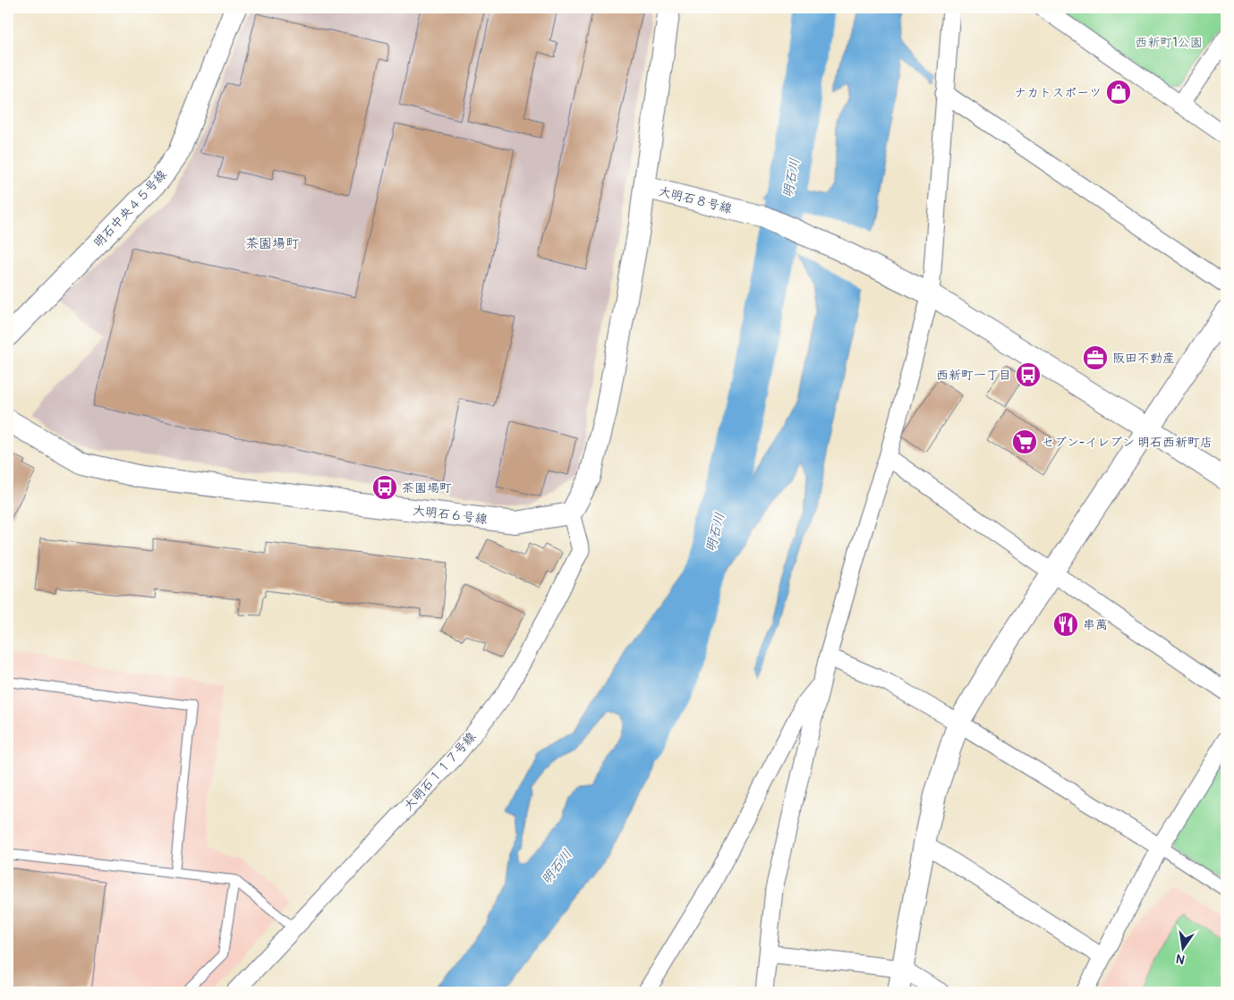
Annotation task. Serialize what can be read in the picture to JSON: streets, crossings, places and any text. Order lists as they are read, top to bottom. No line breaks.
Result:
{"streets":{"street":["大明石８号線","明石中央４５号線","大明石６号線","大明石１１７号線"]},"crossings":[["大明石６号線","大明石１１７号線"]],"districts":["茶園場町"],"water":["明石川"],"parks":["西新町1公園"],"places":{"shop":["ナカトスポーツ"],"office":["阪田不動産"],"bus stop":["西新町一丁目","茶園場町"],"supermarket":["セブン-イレブン 明石西新町店"],"restaurant":["串萬"]},"north":"bottom"}
